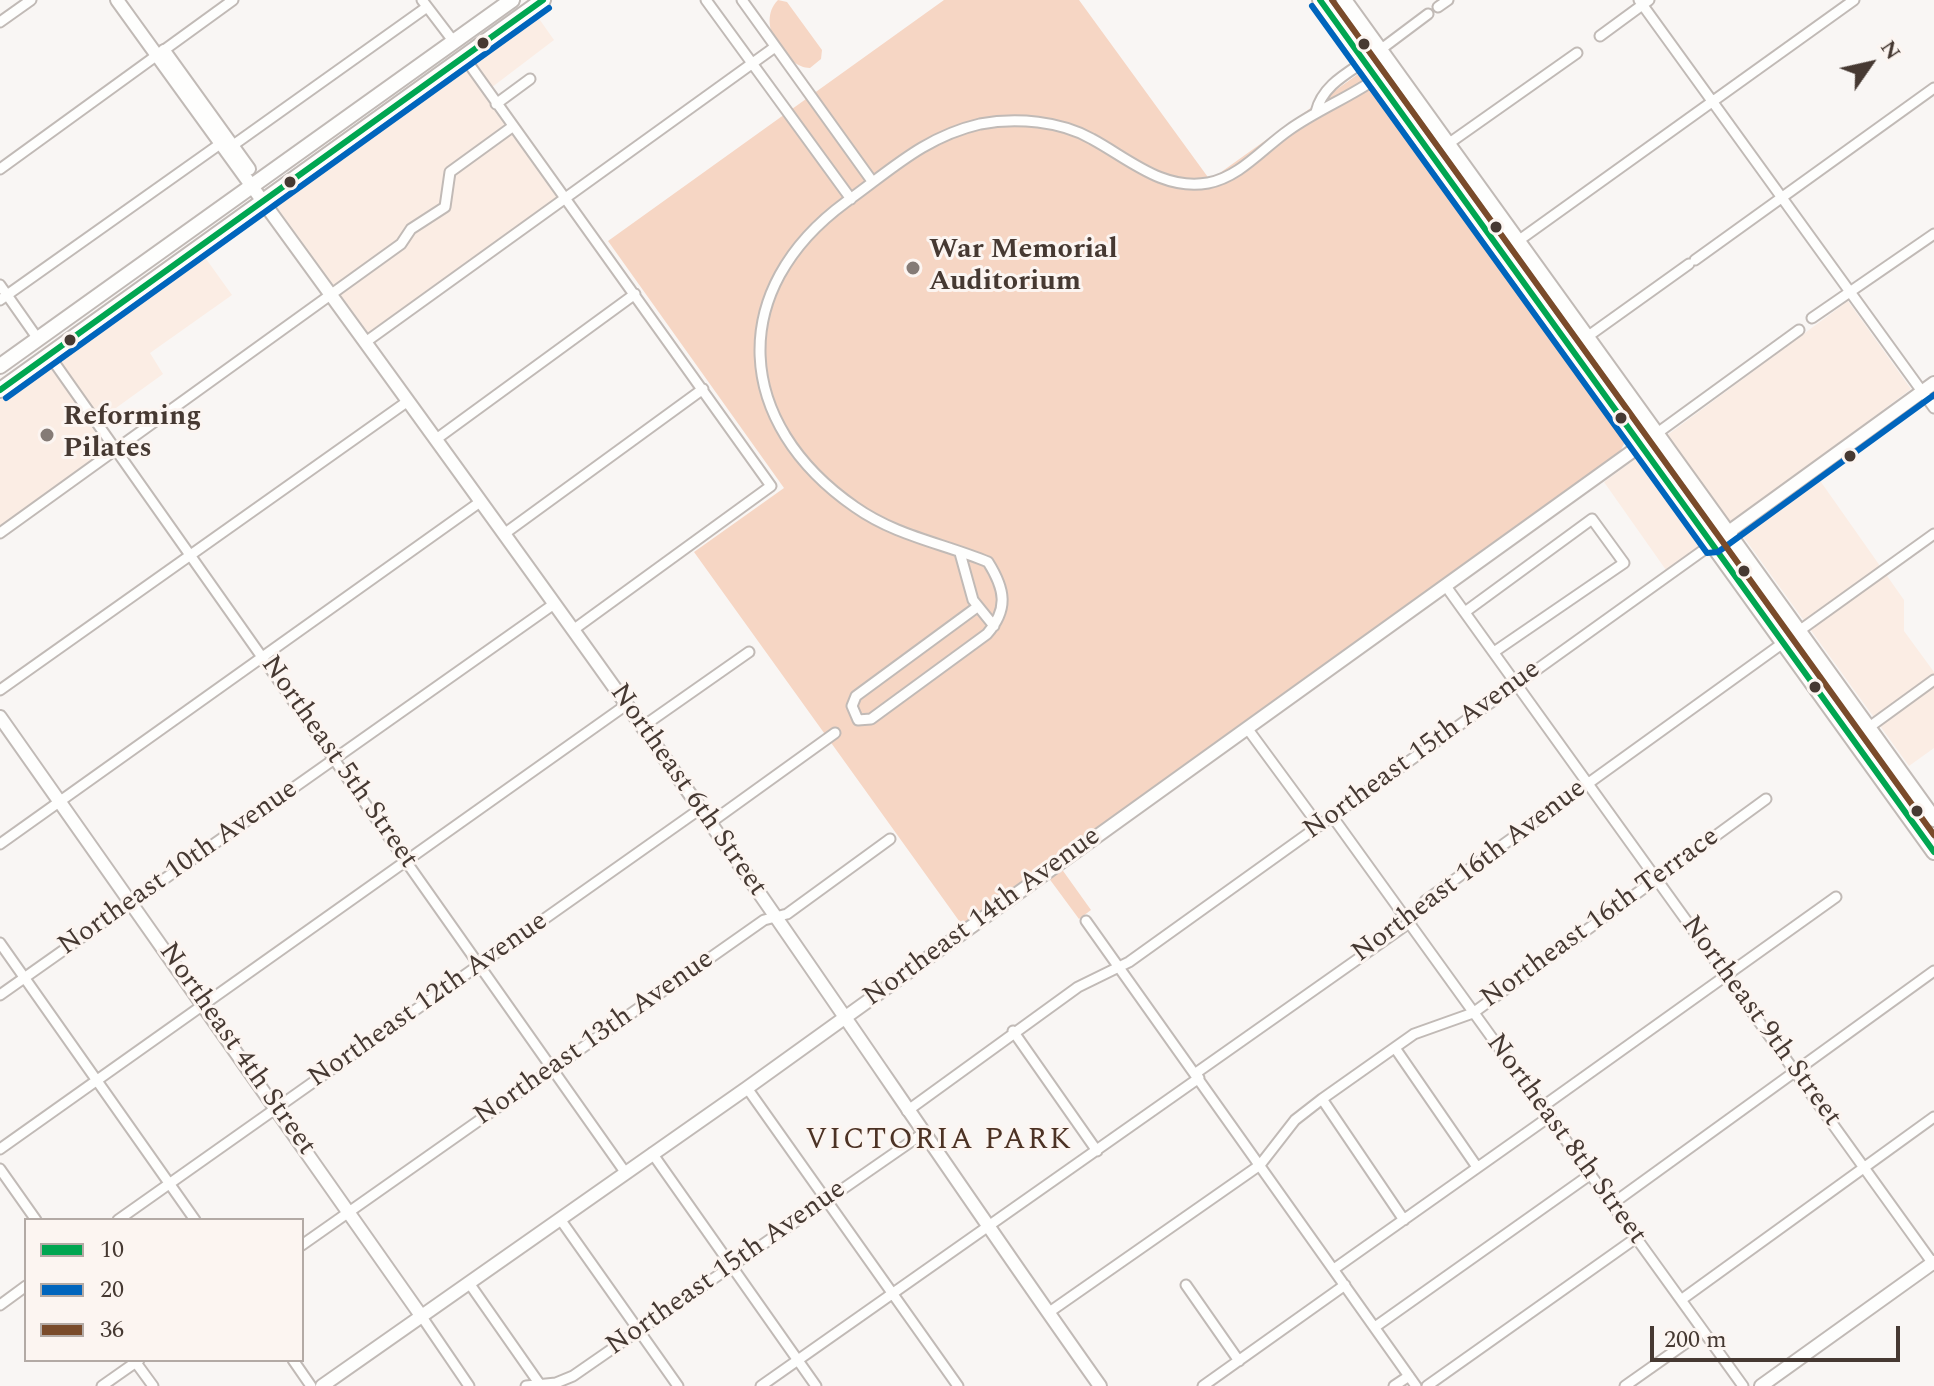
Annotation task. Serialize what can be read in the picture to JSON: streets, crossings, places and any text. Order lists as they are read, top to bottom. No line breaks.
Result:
{"streets":{"street":["Northeast 15th Avenue","Northeast 5th Street","Northeast 6th Street","Northeast 10th Avenue","Northeast 16th Avenue","Northeast 14th Avenue","Northeast 16th Terrace","Northeast 12th Avenue","Northeast 9th Street","Northeast 13th Avenue","Northeast 4th Street","Northeast 8th Street"]},"crossings":[["Northeast 15th Avenue","Northeast 6th Street"],["Northeast 15th Avenue","Northeast 9th Street"],["Northeast 15th Avenue","Northeast 8th Street"],["Northeast 5th Street","Northeast 10th Avenue"],["Northeast 5th Street","Northeast 14th Avenue"],["Northeast 5th Street","Northeast 12th Avenue"],["Northeast 5th Street","Northeast 13th Avenue"],["Northeast 6th Street","Northeast 10th Avenue"],["Northeast 6th Street","Northeast 16th Avenue"],["Northeast 6th Street","Northeast 14th Avenue"],["Northeast 6th Street","Northeast 16th Terrace"],["Northeast 6th Street","Northeast 12th Avenue"],["Northeast 6th Street","Northeast 13th Avenue"],["Northeast 10th Avenue","Northeast 4th Street"],["Northeast 16th Avenue","Northeast 9th Street"],["Northeast 16th Avenue","Northeast 8th Street"],["Northeast 14th Avenue","Northeast 9th Street"],["Northeast 14th Avenue","Northeast 4th Street"],["Northeast 16th Terrace","Northeast 9th Street"],["Northeast 16th Terrace","Northeast 8th Street"],["Northeast 12th Avenue","Northeast 4th Street"],["Northeast 13th Avenue","Northeast 4th Street"]],"districts":["VICTORIA PARK"],"places":["War Memorial Auditorium","Reforming Pilates"],"lines":["transit line 10","transit line 36","transit line 20"],"legend":["10","20","36"],"scale_bar":"200 m","north":"top right"}
